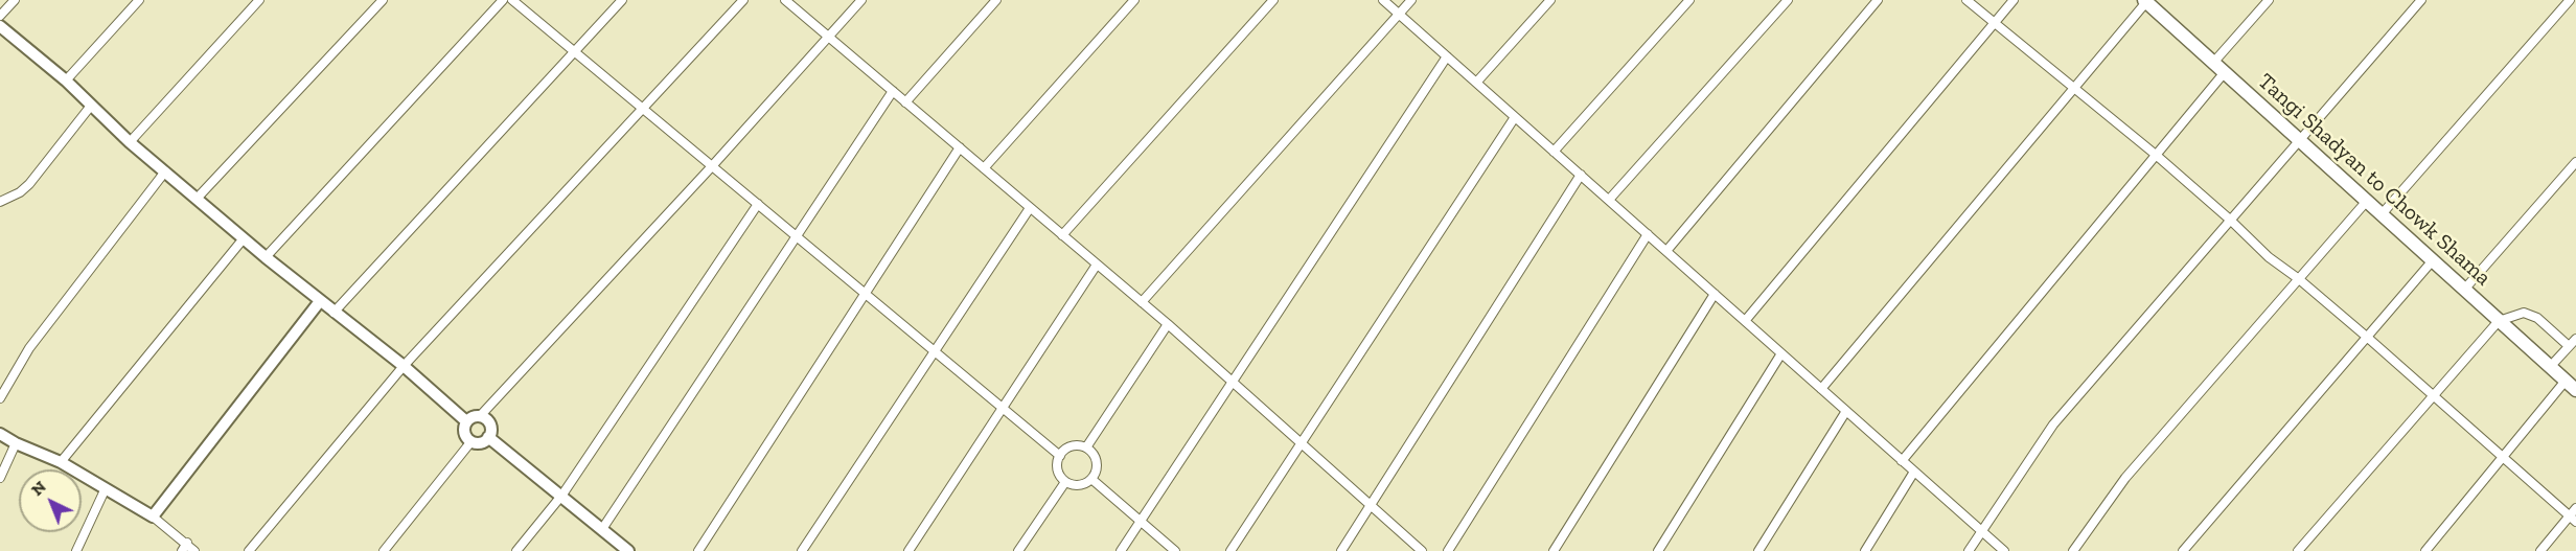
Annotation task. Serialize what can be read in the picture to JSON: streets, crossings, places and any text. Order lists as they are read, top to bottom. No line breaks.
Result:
{"streets":{"main road":["Tangi Shadyan to Chowk Shama"]},"north":"top left"}
